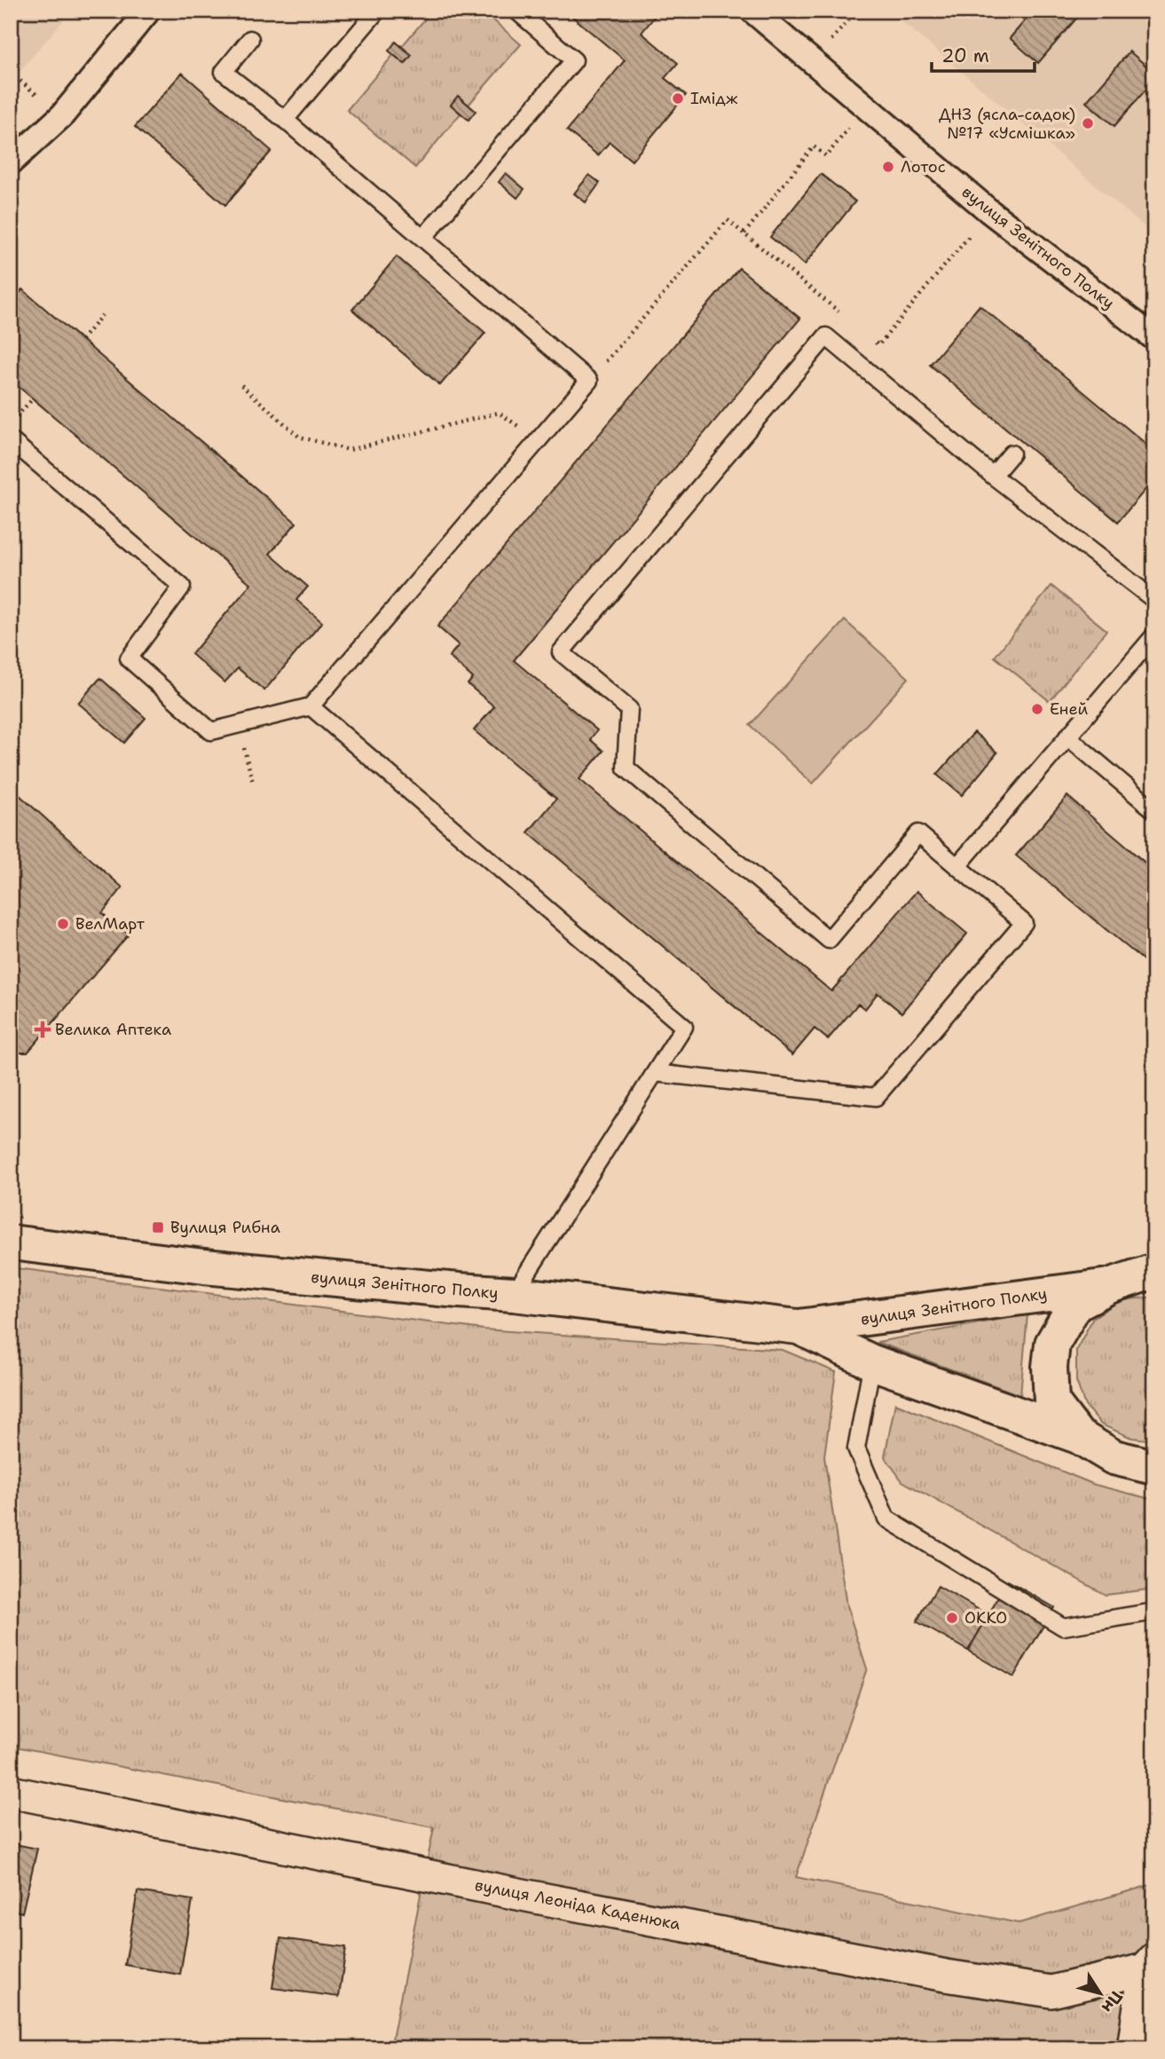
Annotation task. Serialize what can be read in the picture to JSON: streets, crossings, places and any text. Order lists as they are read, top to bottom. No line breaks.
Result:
{"streets":{"street":["вулиця Зенітного Полку","вулиця Леоніда Каденюка"]},"places":{"other":["Імідж","ДНЗ (ясла-садок) №17 «Усмішка»","Лотос","Еней","ВелМарт","ОККО"],"health":["Велика Аптека"],"transit":["Вулиця Рибна"]},"scale_bar":"20 m","north":"bottom right"}
